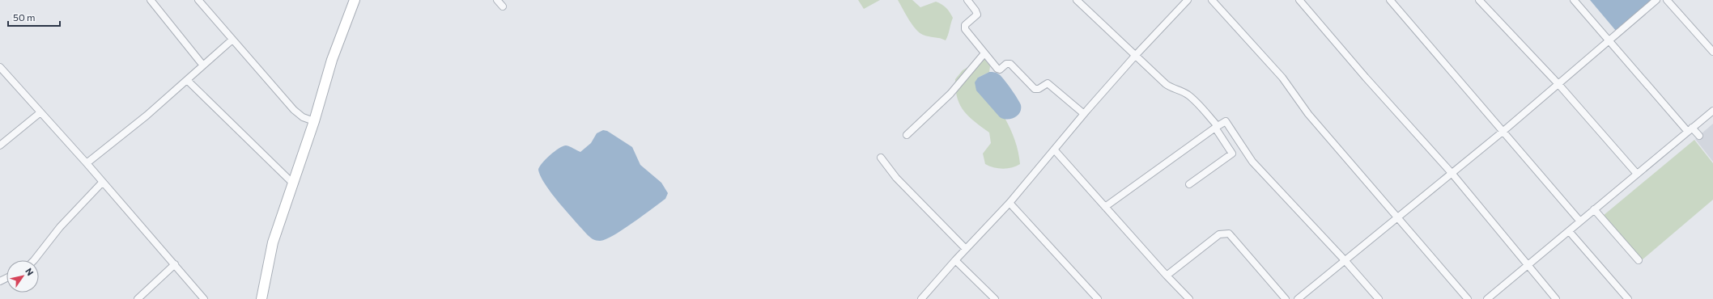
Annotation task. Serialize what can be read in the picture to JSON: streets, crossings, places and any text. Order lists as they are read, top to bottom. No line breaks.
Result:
{"scale_bar":"50 m","north":"top right"}
